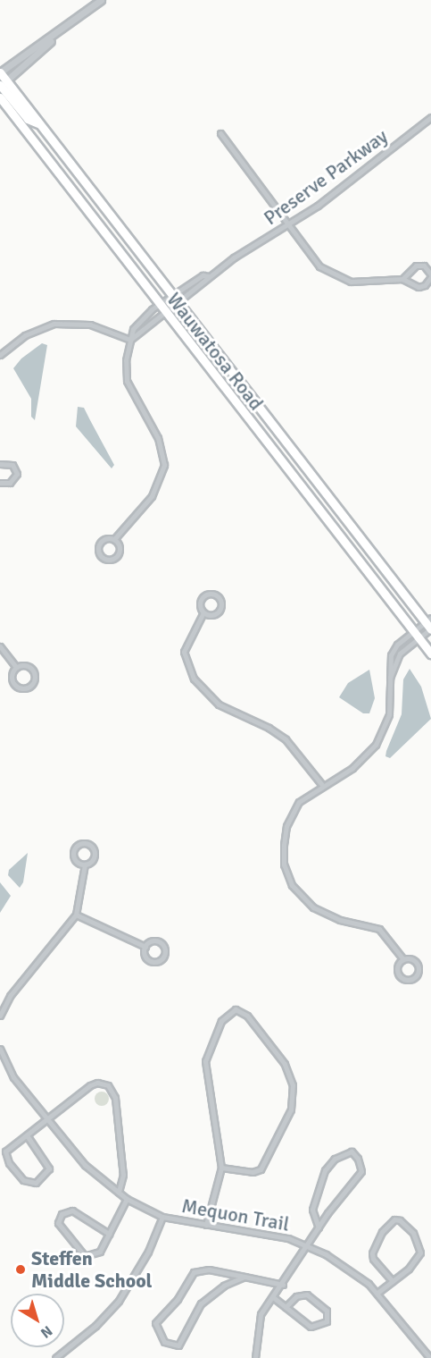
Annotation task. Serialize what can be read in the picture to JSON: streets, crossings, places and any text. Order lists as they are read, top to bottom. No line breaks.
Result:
{"streets":{"main road":["Wauwatosa Road"],"street":["Preserve Parkway","Mequon Trail"]},"crossings":[["Preserve Parkway","Wauwatosa Road"]],"places":["Steffen Middle School"],"north":"bottom right"}
